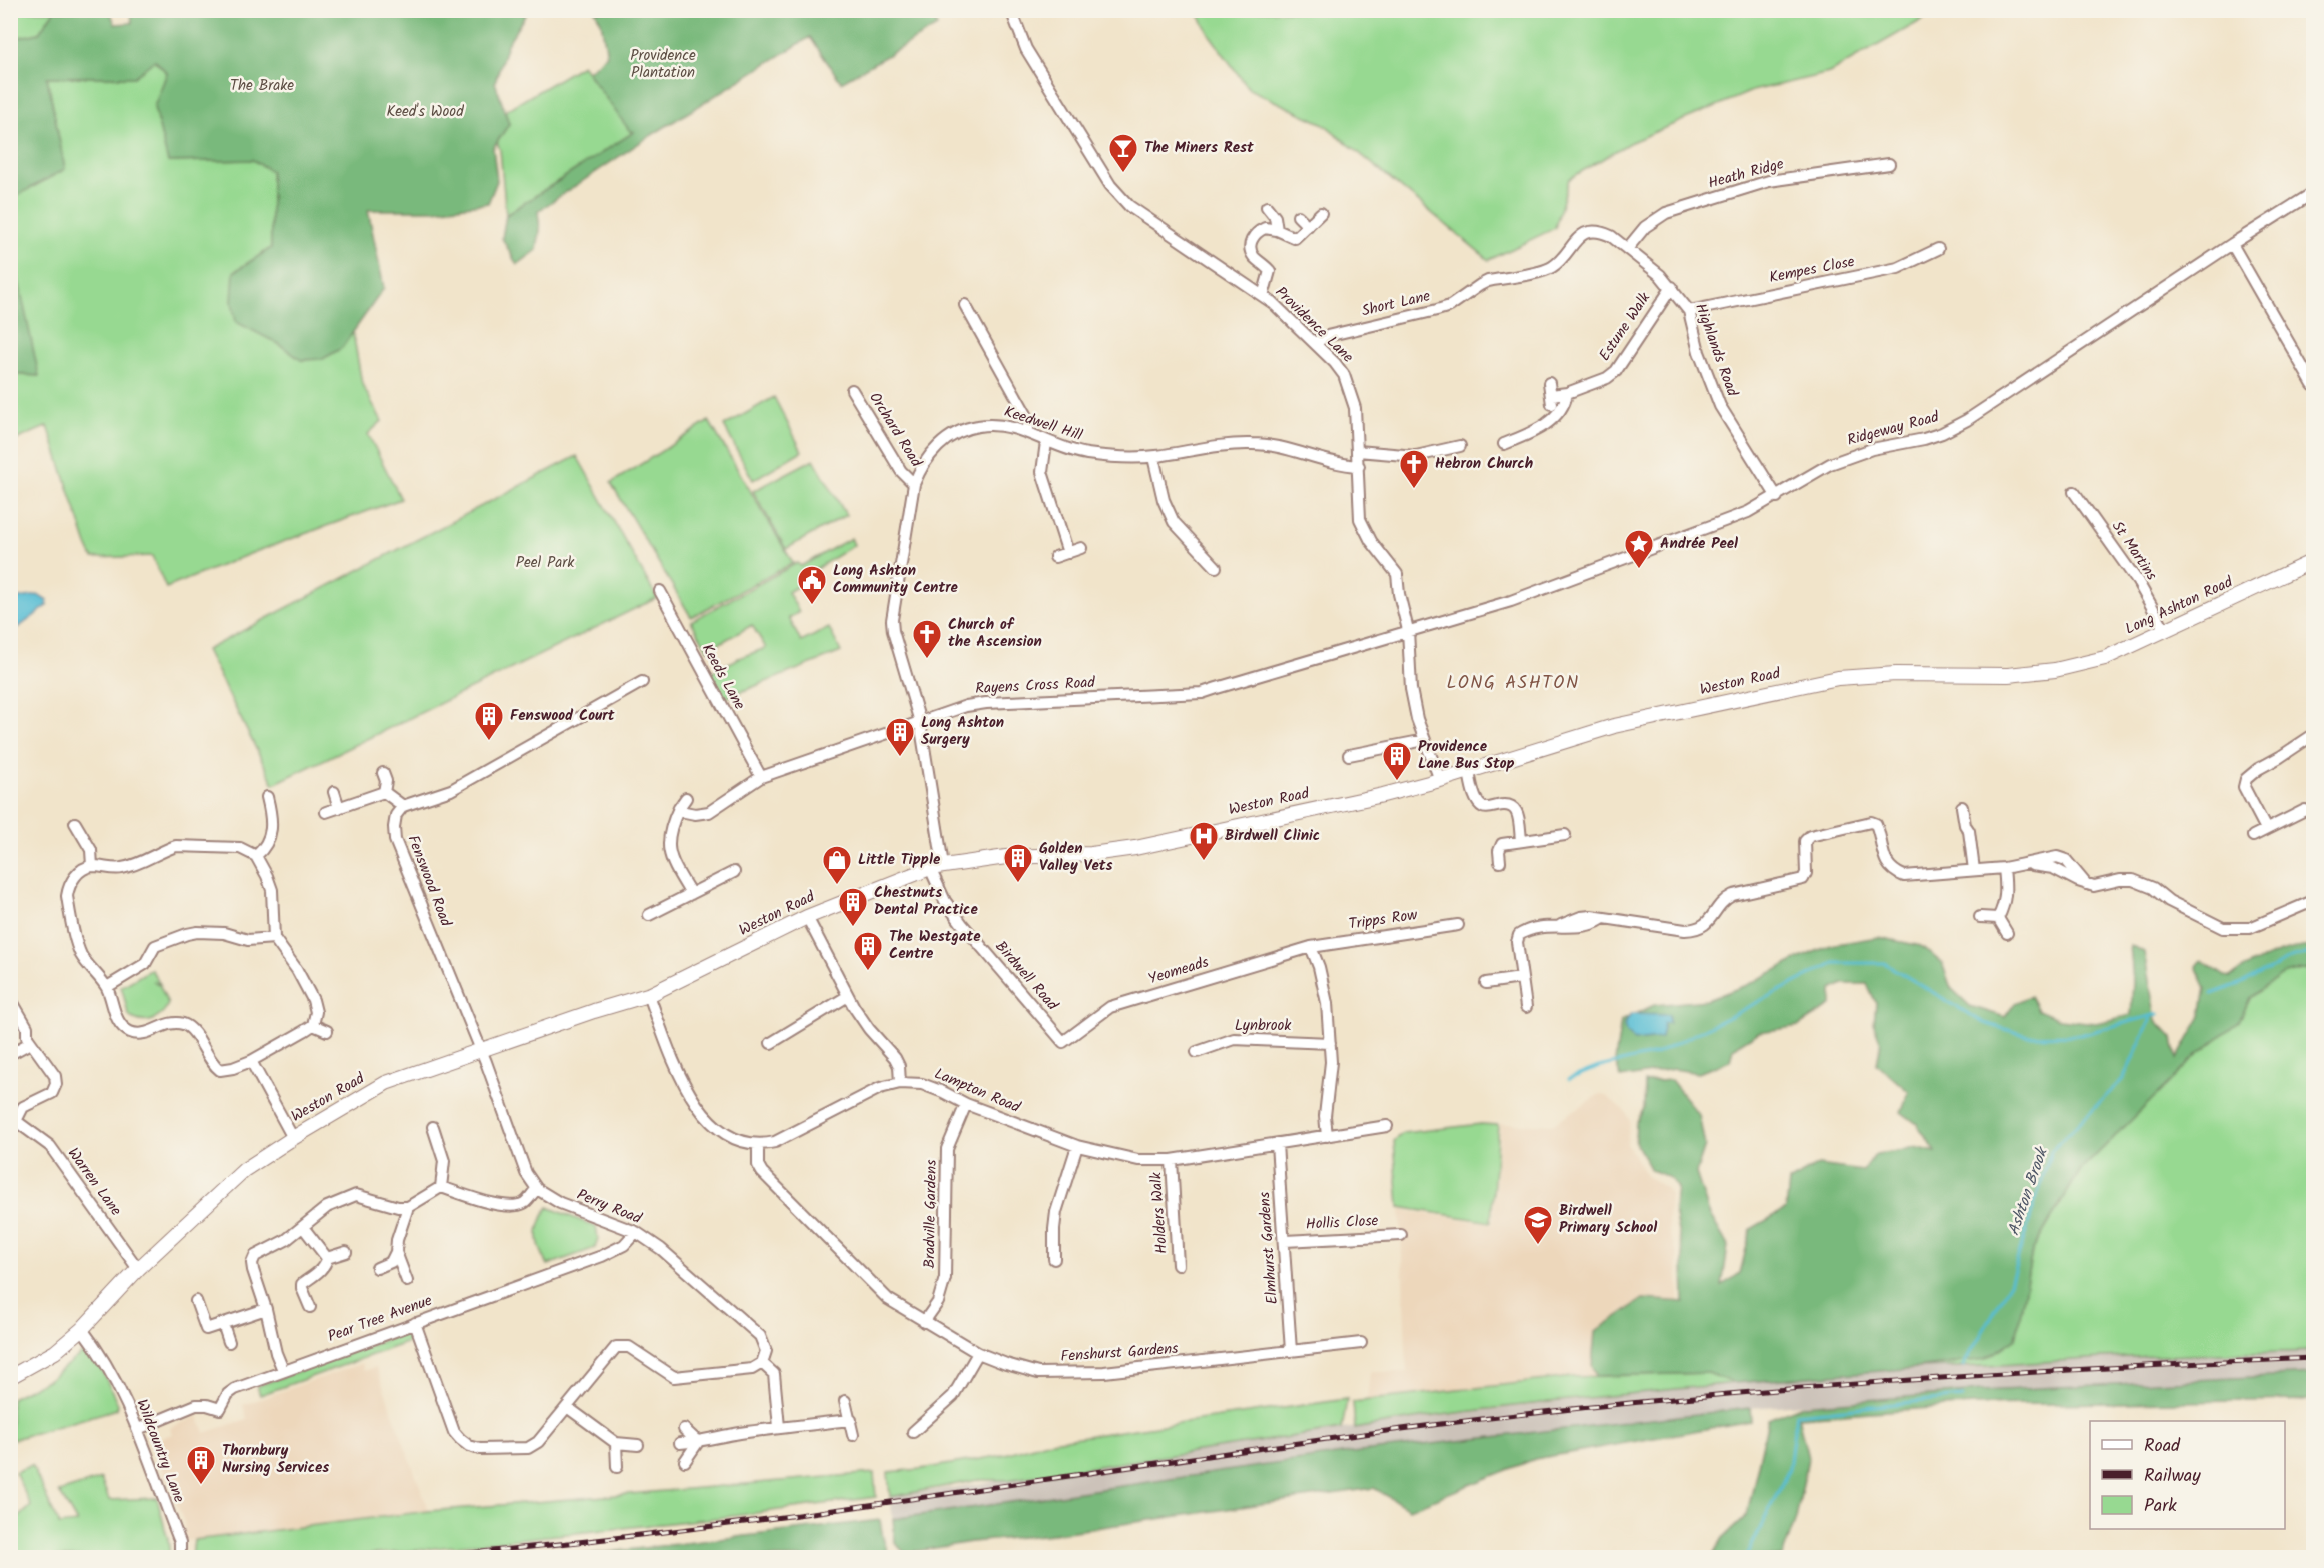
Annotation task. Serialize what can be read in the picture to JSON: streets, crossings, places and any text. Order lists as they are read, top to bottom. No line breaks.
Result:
{"streets":{"street":["Heath Ridge","Kempes Close","Short Lane","Providence Lane","Estune Walk","Highlands Road","Keedwell Hill","Ridgeway Road","Orchard Road","St Martins","Long Ashton Road","Keeds Lane","Weston Road","Rayens Cross Road","Fenswood Road","Tripps Row","Yeomeads","Birdwell Road","Lynbrook","Lampton Road","Warren Lane","Perry Road","Holders Walk","Bradville Gardens","Hollis Close","Elmhurst Gardens","Pear Tree Avenue","Fenshurst Gardens","Wildcountry Lane"]},"crossings":[["Heath Ridge","Highlands Road"],["Kempes Close","Highlands Road"],["Short Lane","Providence Lane"],["Short Lane","Highlands Road"],["Providence Lane","Keedwell Hill"],["Providence Lane","Ridgeway Road"],["Providence Lane","Weston Road"],["Providence Lane","Rayens Cross Road"],["Estune Walk","Highlands Road"],["Highlands Road","Ridgeway Road"],["Keedwell Hill","Orchard Road"],["Keedwell Hill","Weston Road"],["Keedwell Hill","Rayens Cross Road"],["Keedwell Hill","Birdwell Road"],["Ridgeway Road","Rayens Cross Road"],["St Martins","Long Ashton Road"],["Long Ashton Road","Weston Road"],["Keeds Lane","Rayens Cross Road"],["Weston Road","Fenswood Road"],["Weston Road","Birdwell Road"],["Weston Road","Warren Lane"],["Weston Road","Wildcountry Lane"],["Tripps Row","Yeomeads"],["Yeomeads","Birdwell Road"],["Lampton Road","Holders Walk"],["Lampton Road","Bradville Gardens"],["Lampton Road","Elmhurst Gardens"],["Lampton Road","Fenshurst Gardens"],["Perry Road","Pear Tree Avenue"],["Bradville Gardens","Fenshurst Gardens"],["Hollis Close","Elmhurst Gardens"],["Elmhurst Gardens","Fenshurst Gardens"],["Pear Tree Avenue","Wildcountry Lane"]],"districts":["LONG ASHTON"],"water":["Ashton Brook"],"parks":["Providence Plantation","The Brake","Keed's Wood","Peel Park"],"places":{"bar":["The Miners Rest"],"church":["Hebron Church","Church of the Ascension"],"place":["Andrée Peel"],"public building":["Long Ashton Community Centre"],"building":["Fenswood Court","Long Ashton Surgery","Providence Lane Bus Stop","Golden Valley Vets","Chestnuts Dental Practice","The Westgate Centre","Thornbury Nursing Services"],"hospital":["Birdwell Clinic"],"shop":["Little Tipple"],"school or university":["Birdwell Primary School"]},"legend":["Road","Railway","Park"]}
